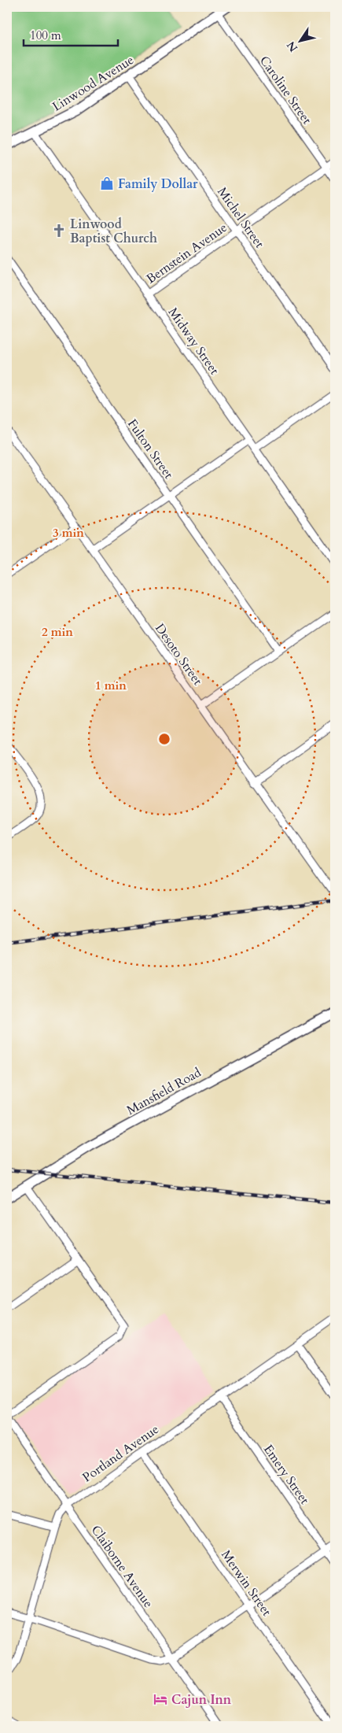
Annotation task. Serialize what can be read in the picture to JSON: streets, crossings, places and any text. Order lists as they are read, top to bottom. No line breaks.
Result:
{"streets":{"main road":["Linwood Avenue","Mansfield Road"],"street":["Caroline Street","Michel Street","Bernstein Avenue","Midway Street","Fulton Street","Desoto Street","Portland Avenue","Emery Street","Claiborne Avenue","Merwin Street"]},"crossings":[["Linwood Avenue","Caroline Street"],["Linwood Avenue","Michel Street"],["Linwood Avenue","Midway Street"],["Caroline Street","Bernstein Avenue"],["Michel Street","Bernstein Avenue"],["Bernstein Avenue","Midway Street"],["Portland Avenue","Emery Street"],["Portland Avenue","Claiborne Avenue"],["Portland Avenue","Merwin Street"]],"places":{"shop":["Family Dollar"],"church":["Linwood Baptist Church"],"hotel":["Cajun Inn"]},"scale_bar":"100 m","north":"bottom left","rings":["3 min","2 min","1 min"]}
